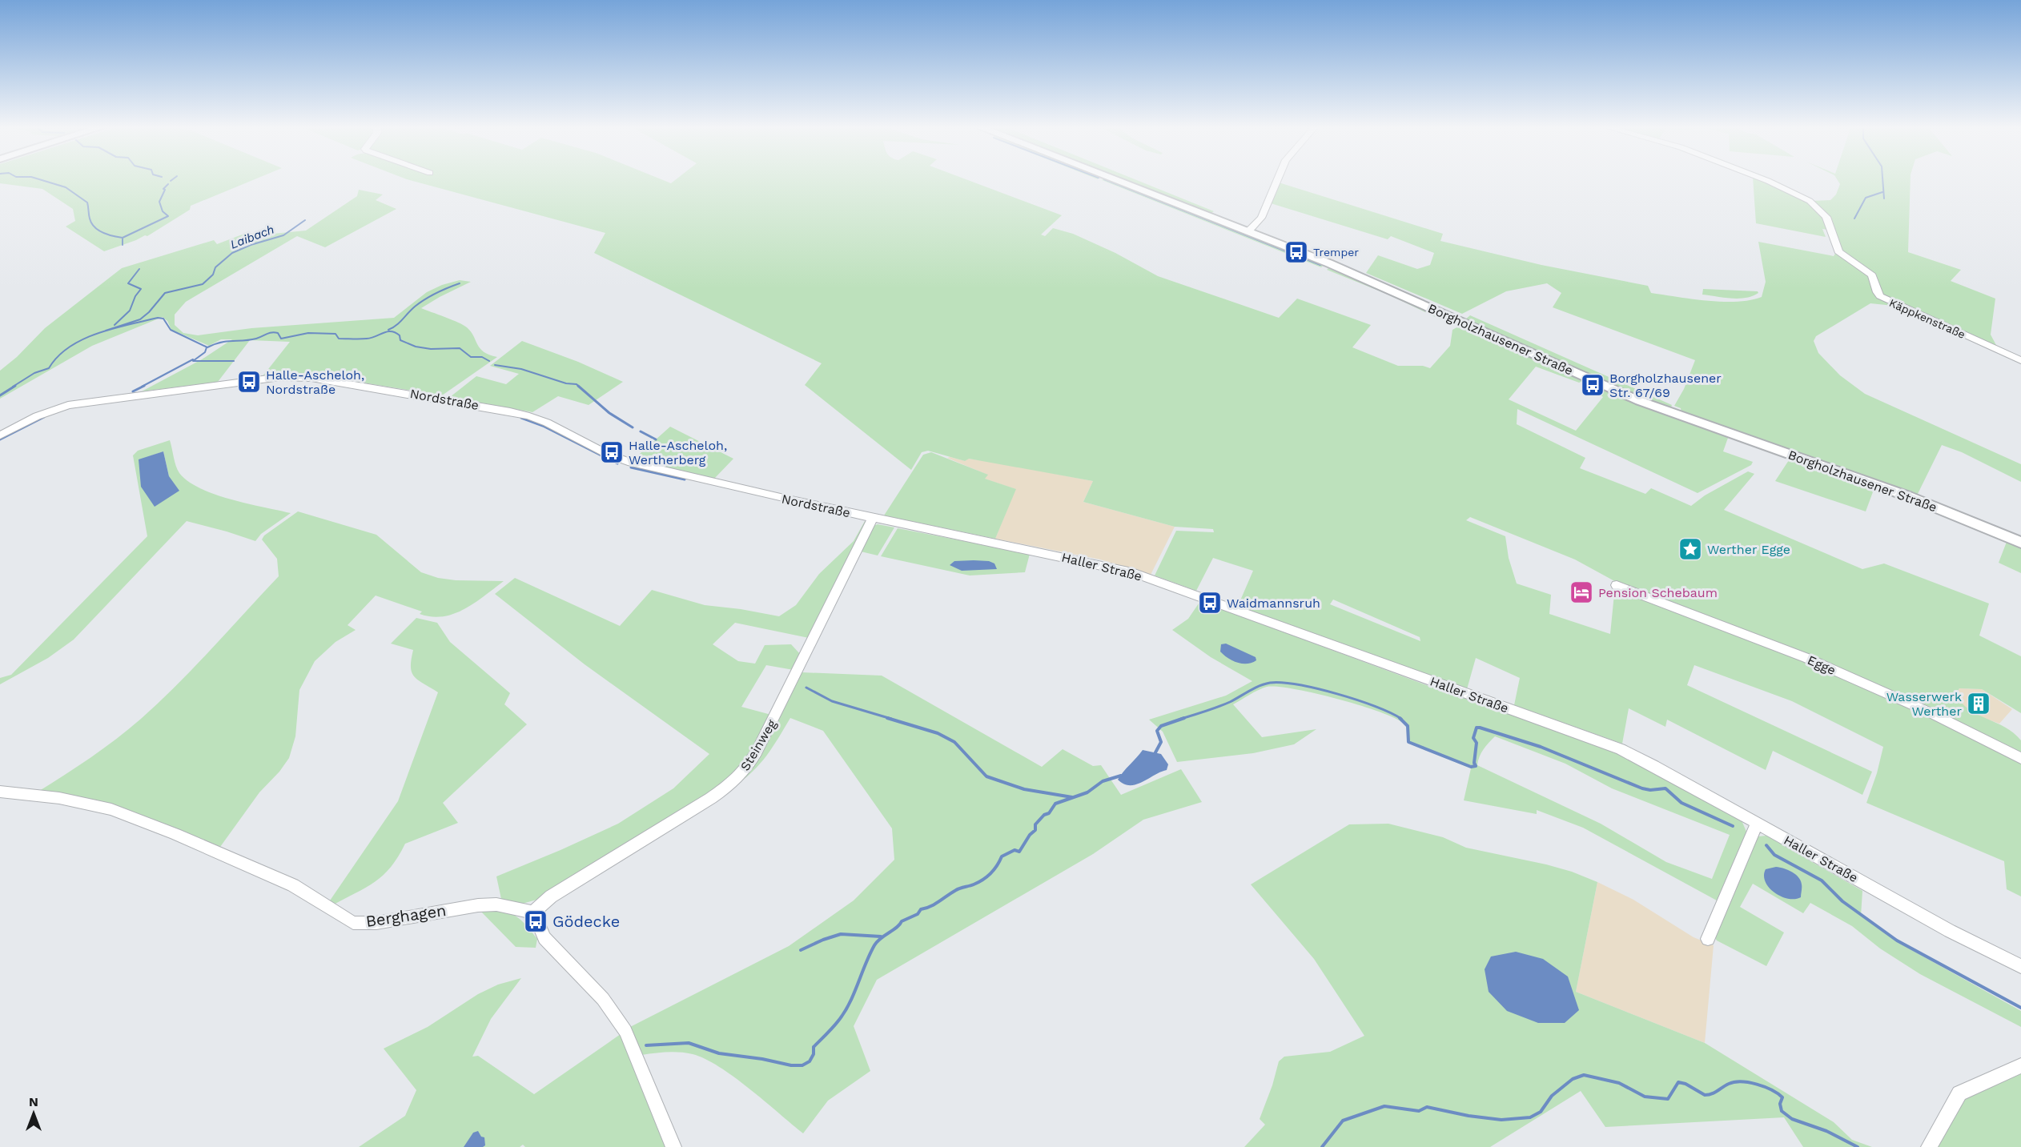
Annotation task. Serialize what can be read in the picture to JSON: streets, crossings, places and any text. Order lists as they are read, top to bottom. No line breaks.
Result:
{"streets":{"main road":["Borgholzhausener Straße"],"street":["Käppkenstraße","Nordstraße","Haller Straße","Egge","Steinweg","Berghagen"]},"crossings":[["Nordstraße","Haller Straße"],["Nordstraße","Steinweg"],["Haller Straße","Steinweg"],["Steinweg","Berghagen"]],"water":["Laibach"],"places":{"bus stop":["Tremper","Halle-Ascheloh, Nordstraße","Borgholzhausener Str. 67/69","Halle-Ascheloh, Wertherberg","Waidmannsruh","Gödecke"],"place":["Werther Egge"],"hotel":["Pension Schebaum"],"building":["Wasserwerk Werther"]},"north":"top"}
